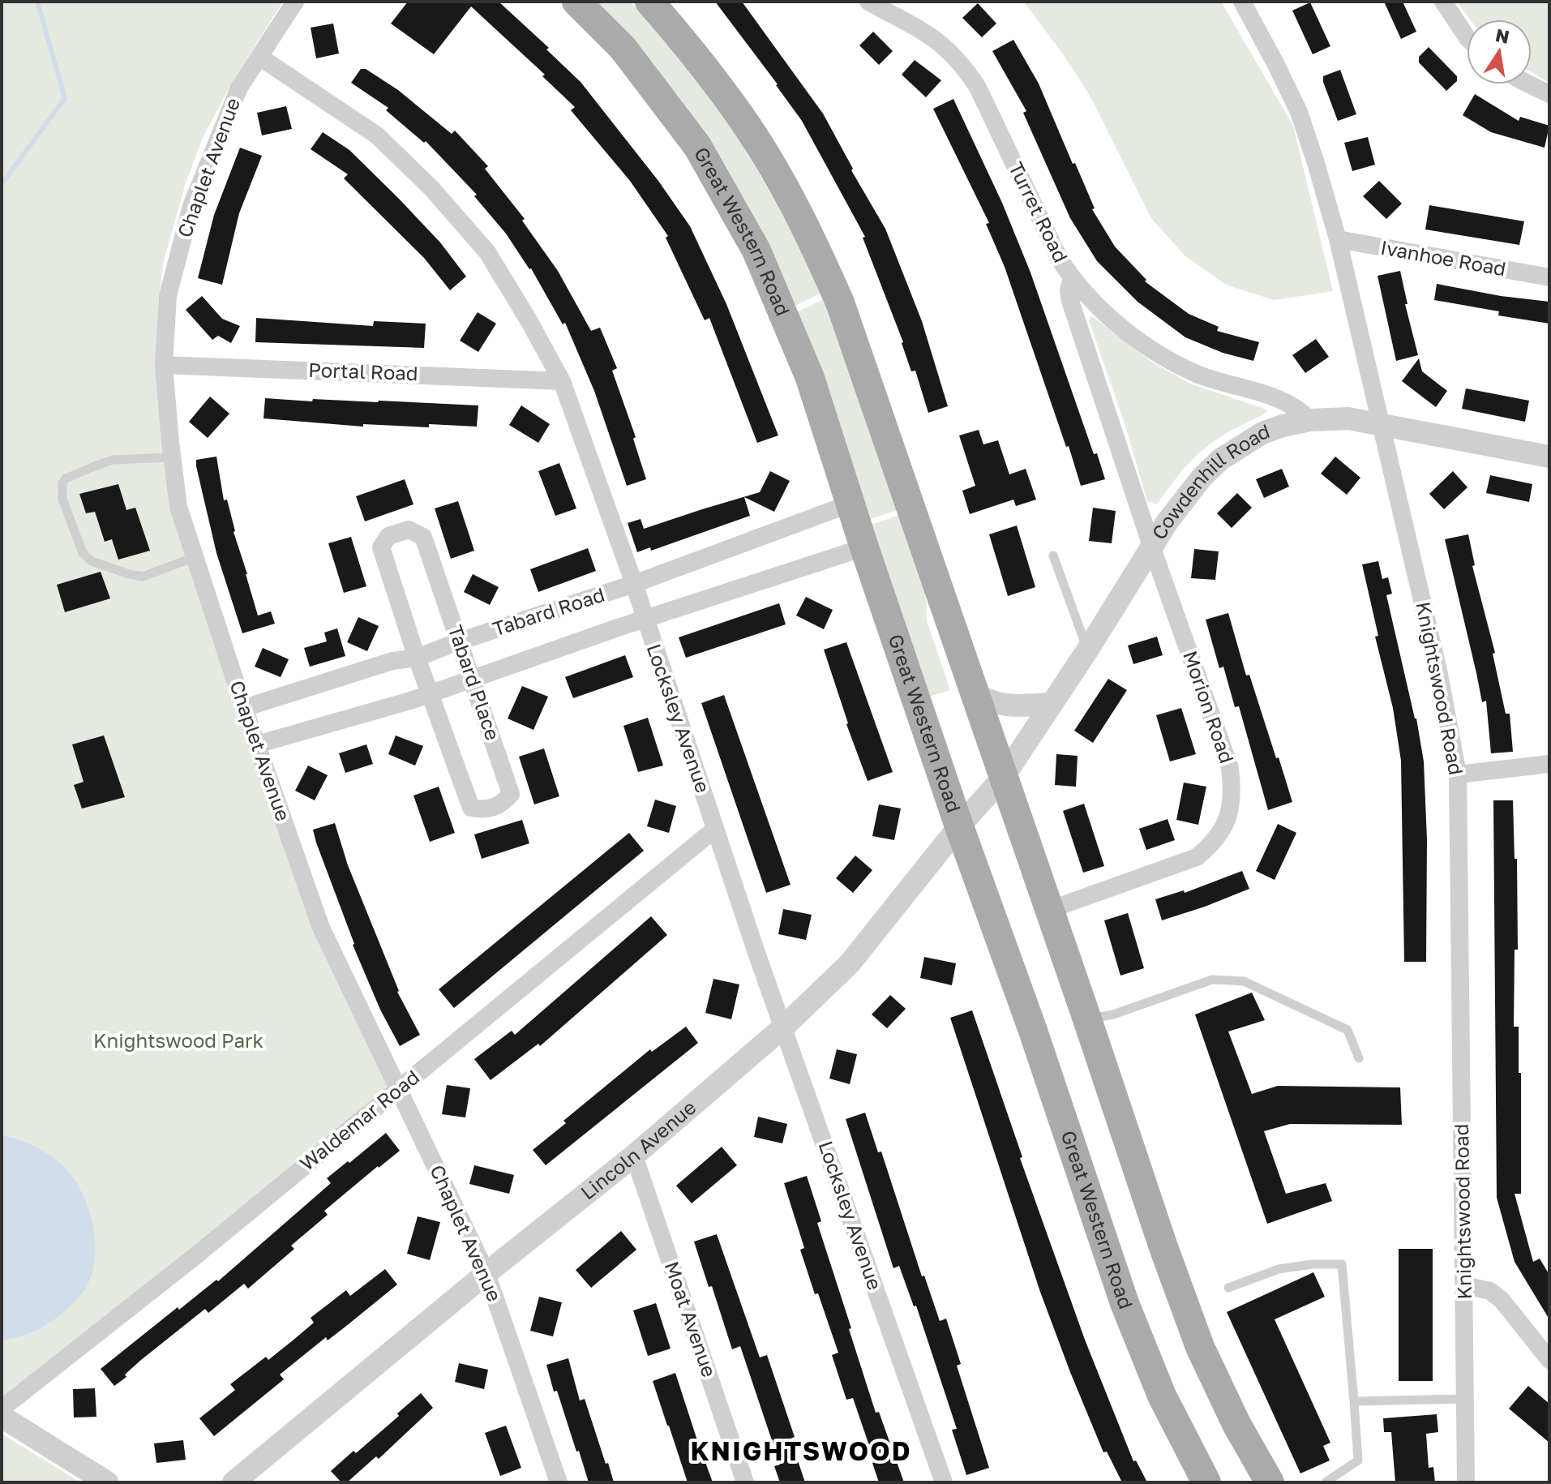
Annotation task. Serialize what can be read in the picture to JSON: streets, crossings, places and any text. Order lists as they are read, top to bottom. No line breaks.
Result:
{"streets":{"main road":["Great Western Road"],"street":["Chaplet Avenue","Turret Road","Ivanhoe Road","Portal Road","Cowdenhill Road","Tabard Road","Tabard Place","Knightswood Road","Morion Road","Locksley Avenue","Waldemar Road","Lincoln Avenue","Moat Avenue"]},"crossings":[["Chaplet Avenue","Portal Road"],["Chaplet Avenue","Tabard Road"],["Chaplet Avenue","Locksley Avenue"],["Chaplet Avenue","Waldemar Road"],["Chaplet Avenue","Lincoln Avenue"],["Turret Road","Cowdenhill Road"],["Turret Road","Morion Road"],["Great Western Road","Tabard Road"],["Great Western Road","Lincoln Avenue"],["Ivanhoe Road","Knightswood Road"],["Portal Road","Locksley Avenue"],["Cowdenhill Road","Knightswood Road"],["Cowdenhill Road","Morion Road"],["Cowdenhill Road","Lincoln Avenue"],["Tabard Road","Tabard Place"],["Tabard Road","Locksley Avenue"],["Locksley Avenue","Waldemar Road"],["Locksley Avenue","Lincoln Avenue"],["Lincoln Avenue","Moat Avenue"]],"districts":["KNIGHTSWOOD"],"parks":["Knightswood Park"],"north":"top"}
